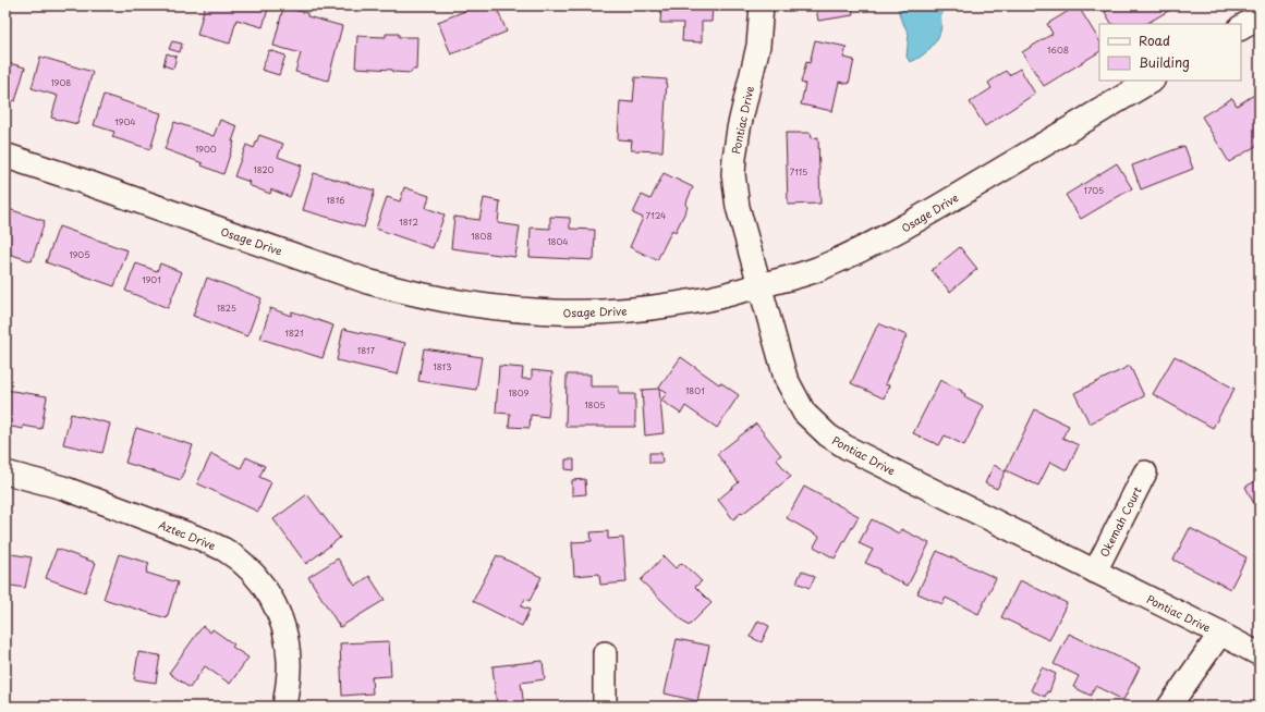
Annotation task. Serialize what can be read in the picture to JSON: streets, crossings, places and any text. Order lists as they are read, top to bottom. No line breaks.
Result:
{"streets":{"street":["Pontiac Drive","Osage Drive","Okemah Court","Aztec Drive"]},"crossings":[["Pontiac Drive","Osage Drive"],["Pontiac Drive","Okemah Court"]],"house_numbers":["1608","1908","1904","1900","1820","7115","1705","1816","7124","1812","1808","1804","1905","1901","1825","1821","1817","1813","1801","1809","1805"],"legend":["Road","Building"]}
